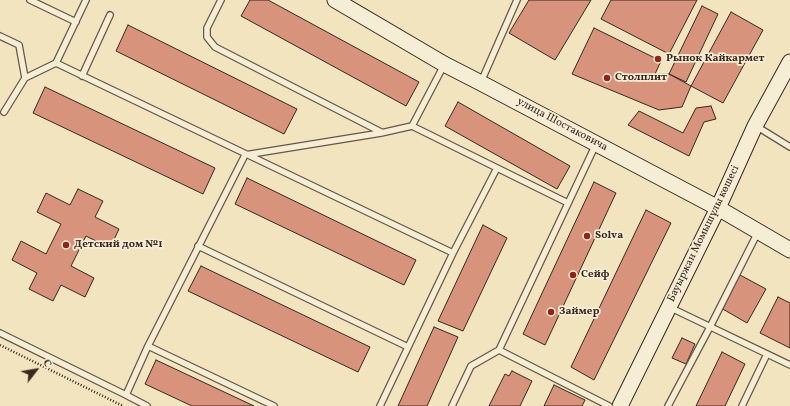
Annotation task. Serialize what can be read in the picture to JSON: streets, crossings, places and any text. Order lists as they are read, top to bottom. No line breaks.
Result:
{"streets":{"street":["улица Шостаковича","Бауыржан Момышұлы көшесі"]},"crossings":[["улица Шостаковича","Бауыржан Момышұлы көшесі"]],"places":["Рынок Кайкармет","Столплит","Solva","Детский дом №1","Сейф","Займер"],"north":"top right"}
